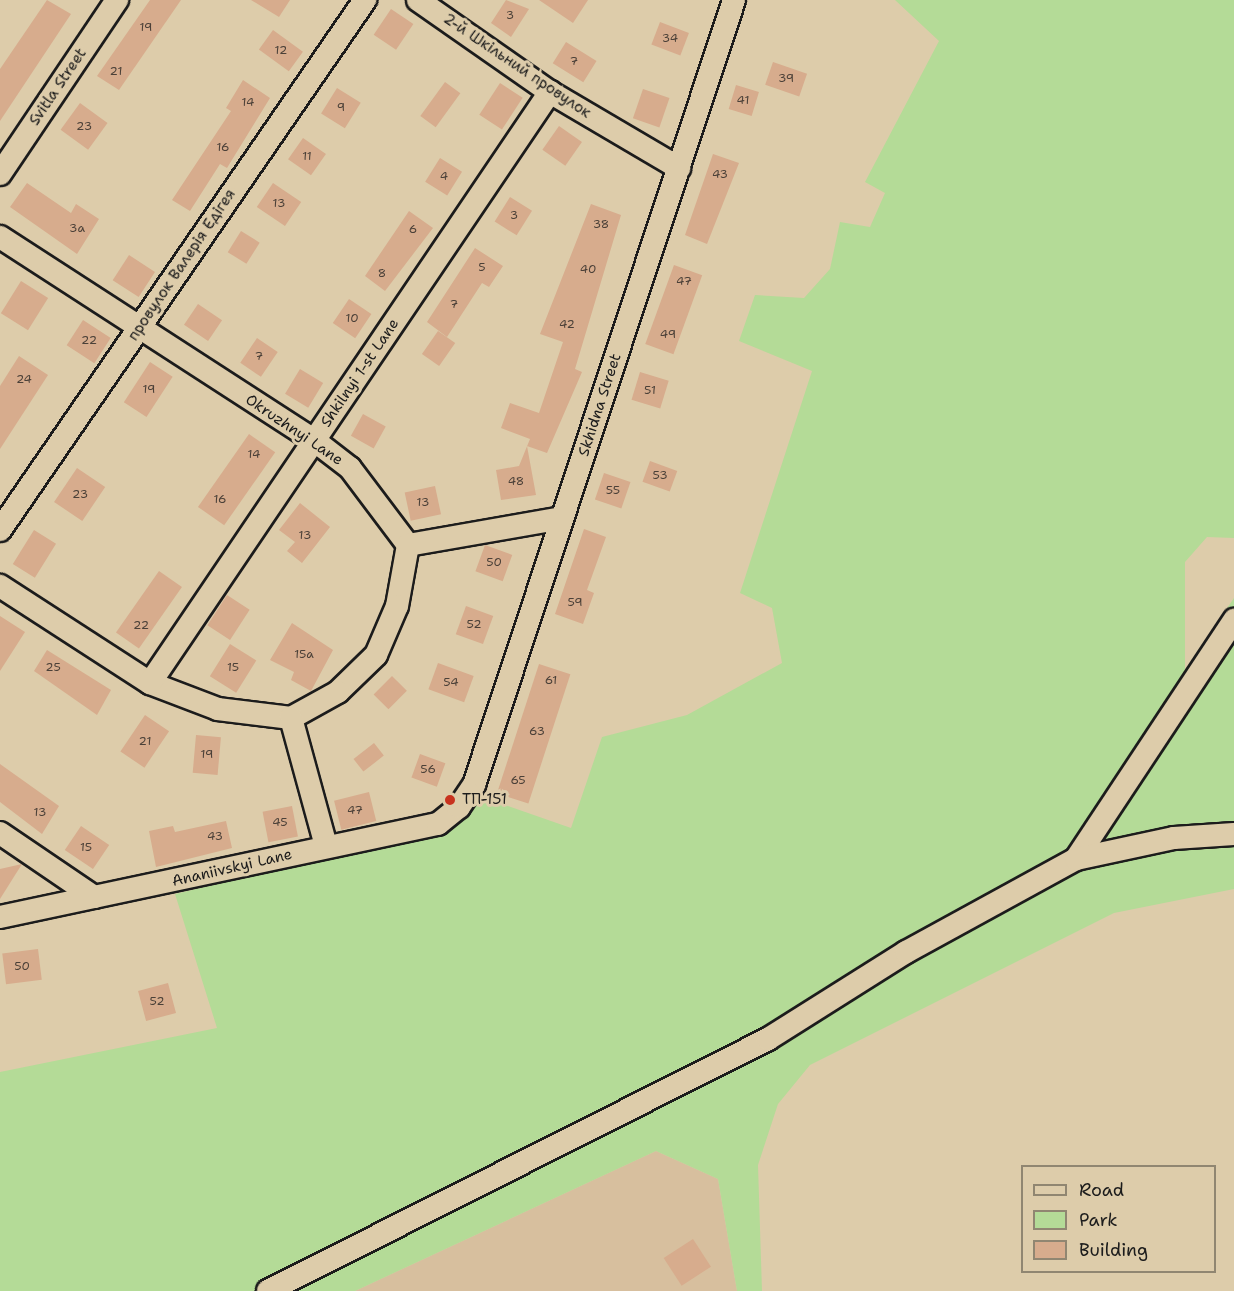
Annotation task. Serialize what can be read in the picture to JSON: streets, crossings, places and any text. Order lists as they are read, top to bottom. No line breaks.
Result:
{"streets":{"street":["2-й Шкільний провулок","Svitla Street","провулок Валерія Едігея","Shkilnyi 1-st Lane","Skhidna Street","Okruzhnyi Lane","Ananiivskyi Lane"]},"crossings":[["2-й Шкільний провулок","Shkilnyi 1-st Lane"],["2-й Шкільний провулок","Skhidna Street"],["провулок Валерія Едігея","Okruzhnyi Lane"],["Shkilnyi 1-st Lane","Okruzhnyi Lane"],["Skhidna Street","Ananiivskyi Lane"]],"places":["ТП-151"],"house_numbers":["3","19","34","12","7","21","39","41","14","9","23","16","11","43","4","13","3","38","3а","6","5","40","8","47","7","10","42","49","22","7","24","19","51","14","53","48","55","23","16","13","13","50","59","52","22","15а","25","15","61","54","63","21","19","56","65","47","13","45","43","15","50","52"],"legend":["Road","Park","Building"]}
